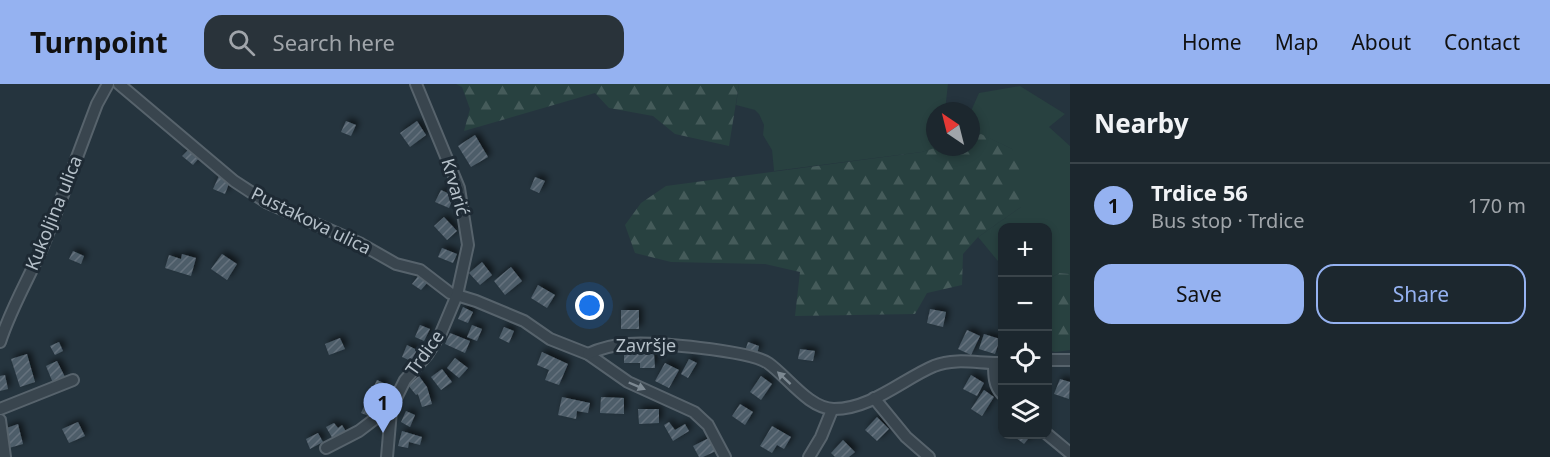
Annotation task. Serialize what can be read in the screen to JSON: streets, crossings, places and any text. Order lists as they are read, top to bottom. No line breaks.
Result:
{"streets":{"street":["Krvarić","Kukoljina ulica","Pustakova ulica","Završje","Trdice"]},"crossings":[["Krvarić","Pustakova ulica"],["Krvarić","Trdice"],["Pustakova ulica","Trdice"]],"one_way":["Završje"],"north":"top left","page":{"header":"Turnpoint","search":"Search here","nav":["Home","Map","About","Contact"],"heading":"Nearby","list":[{"mark":"1","name":"Trdice 56","note":"Bus stop · Trdice","value":"170 m"}],"map_buttons":["+","−"],"buttons":["Save","Share"],"pins":"1"}}
